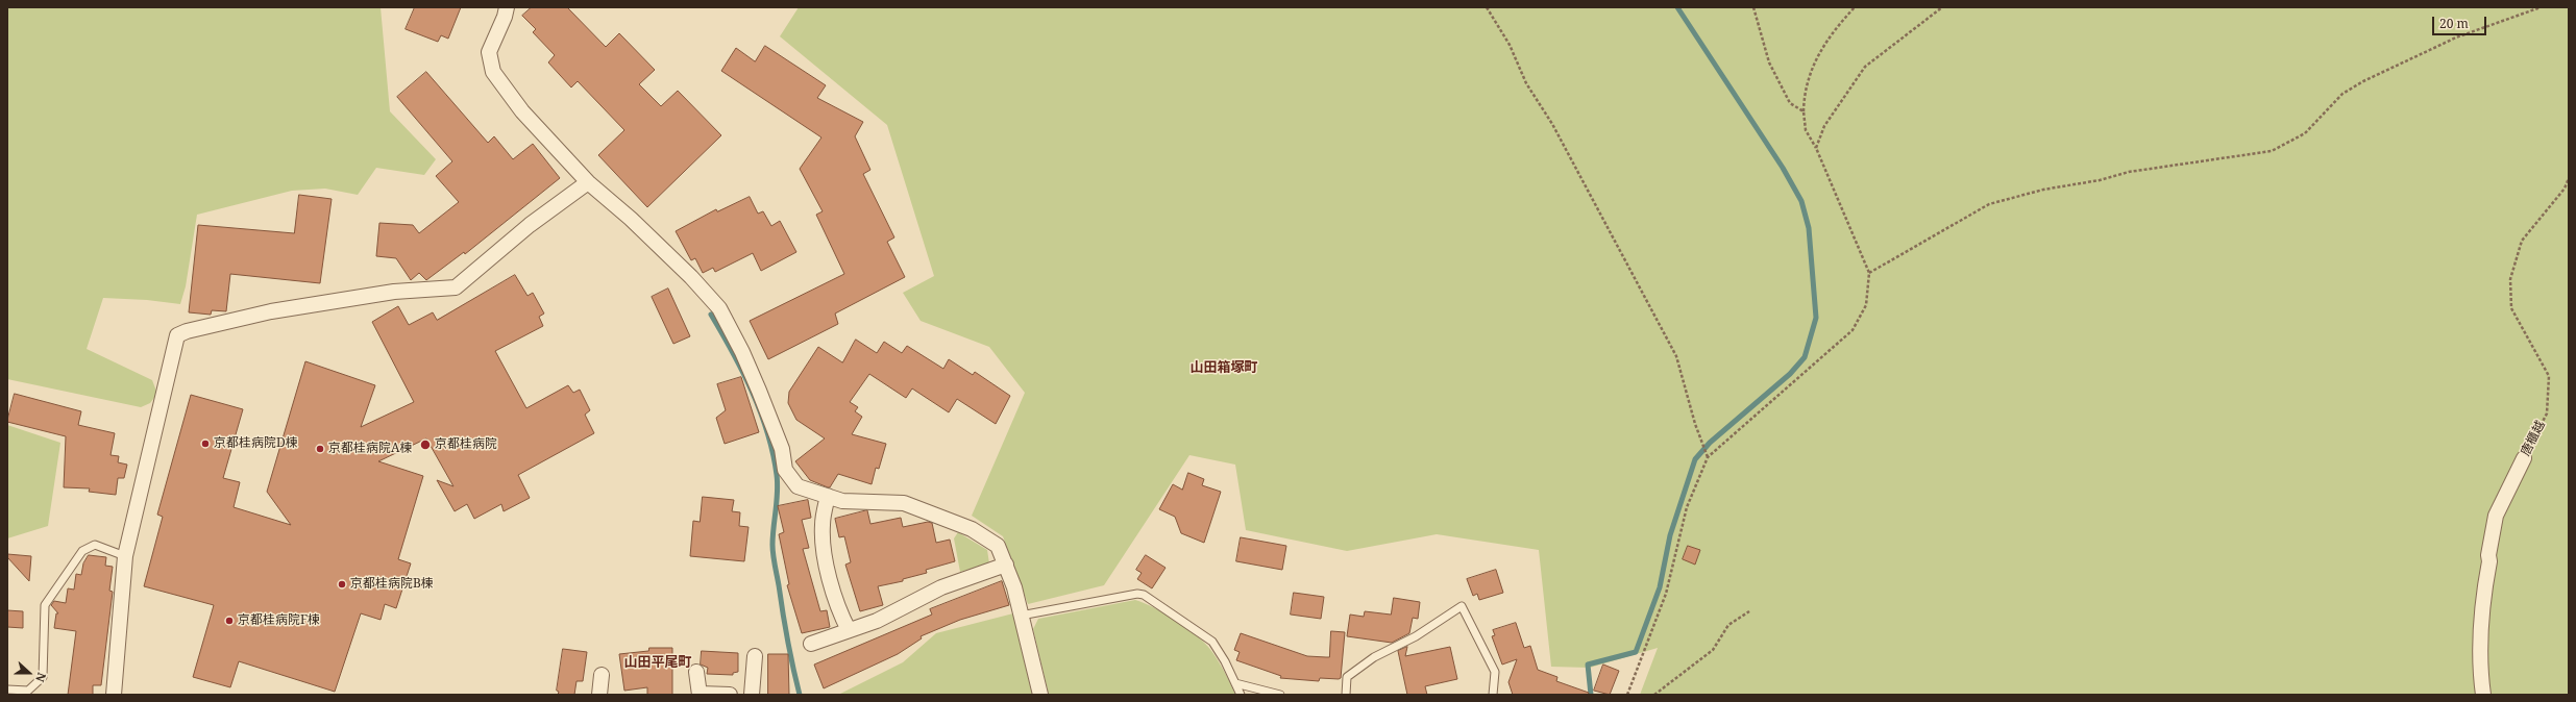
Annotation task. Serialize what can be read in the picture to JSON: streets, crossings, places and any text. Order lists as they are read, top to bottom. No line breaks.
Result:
{"streets":{"street":["唐櫃越"]},"districts":["山田箱塚町","山田平尾町"],"places":["京都桂病院D棟","京都桂病院","京都桂病院A棟","京都桂病院B棟","京都桂病院F棟"],"scale_bar":"20 m","north":"right"}
